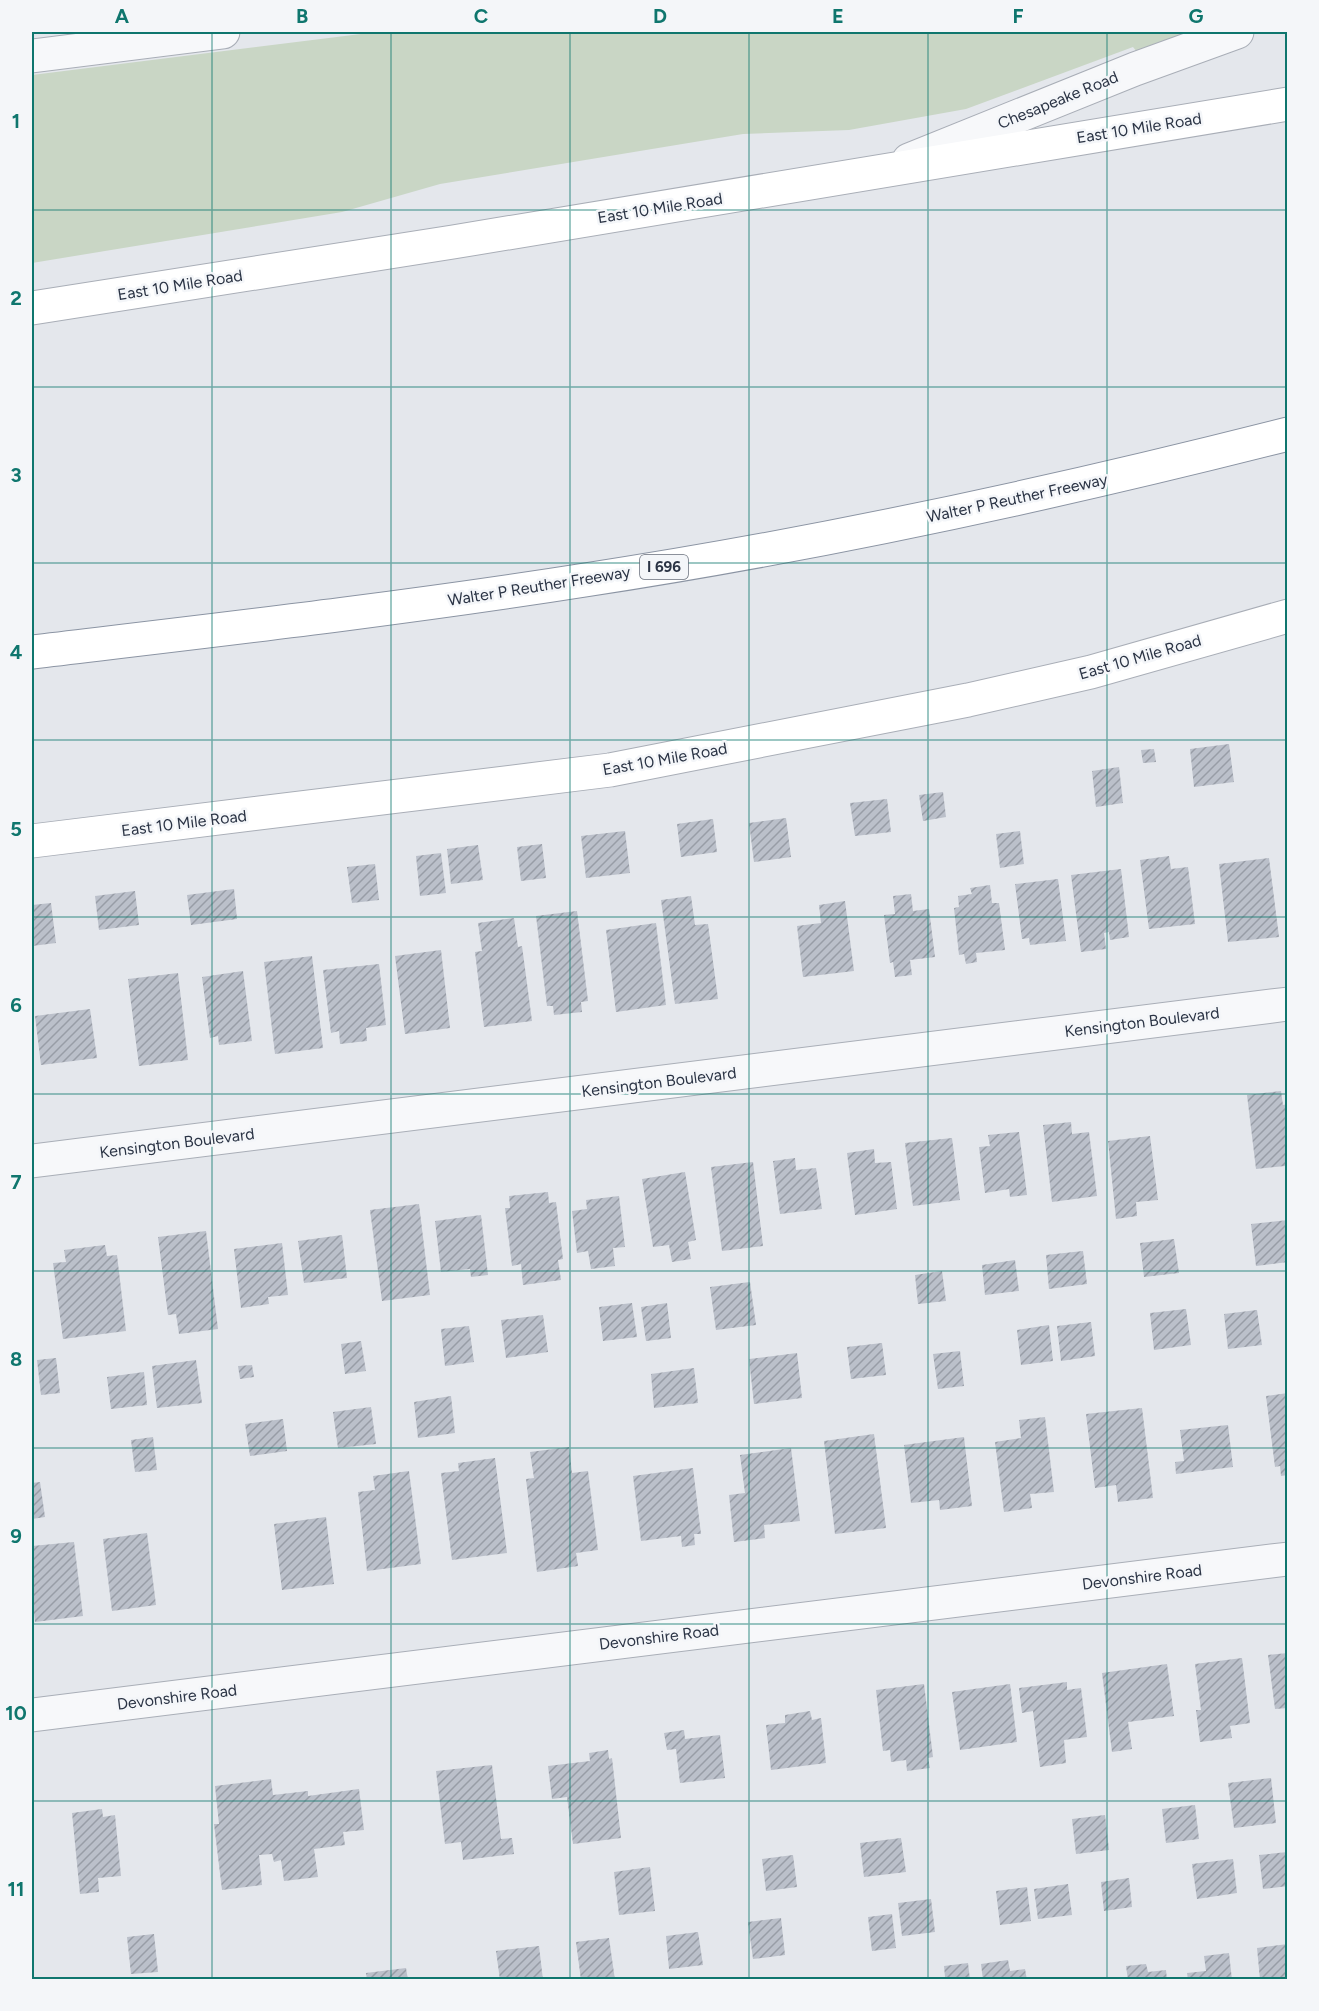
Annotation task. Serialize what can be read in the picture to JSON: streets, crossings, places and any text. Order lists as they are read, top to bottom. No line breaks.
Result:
{"streets":{"main road":["East 10 Mile Road","Walter P Reuther Freeway","I 696"],"street":["Chesapeake Road","Kensington Boulevard","Devonshire Road"]},"crossings":[["Chesapeake Road","East 10 Mile Road"]],"grid":{"columns":["A","B","C","D","E","F","G"],"rows":["1","2","3","4","5","6","7","8","9","10","11"]}}
